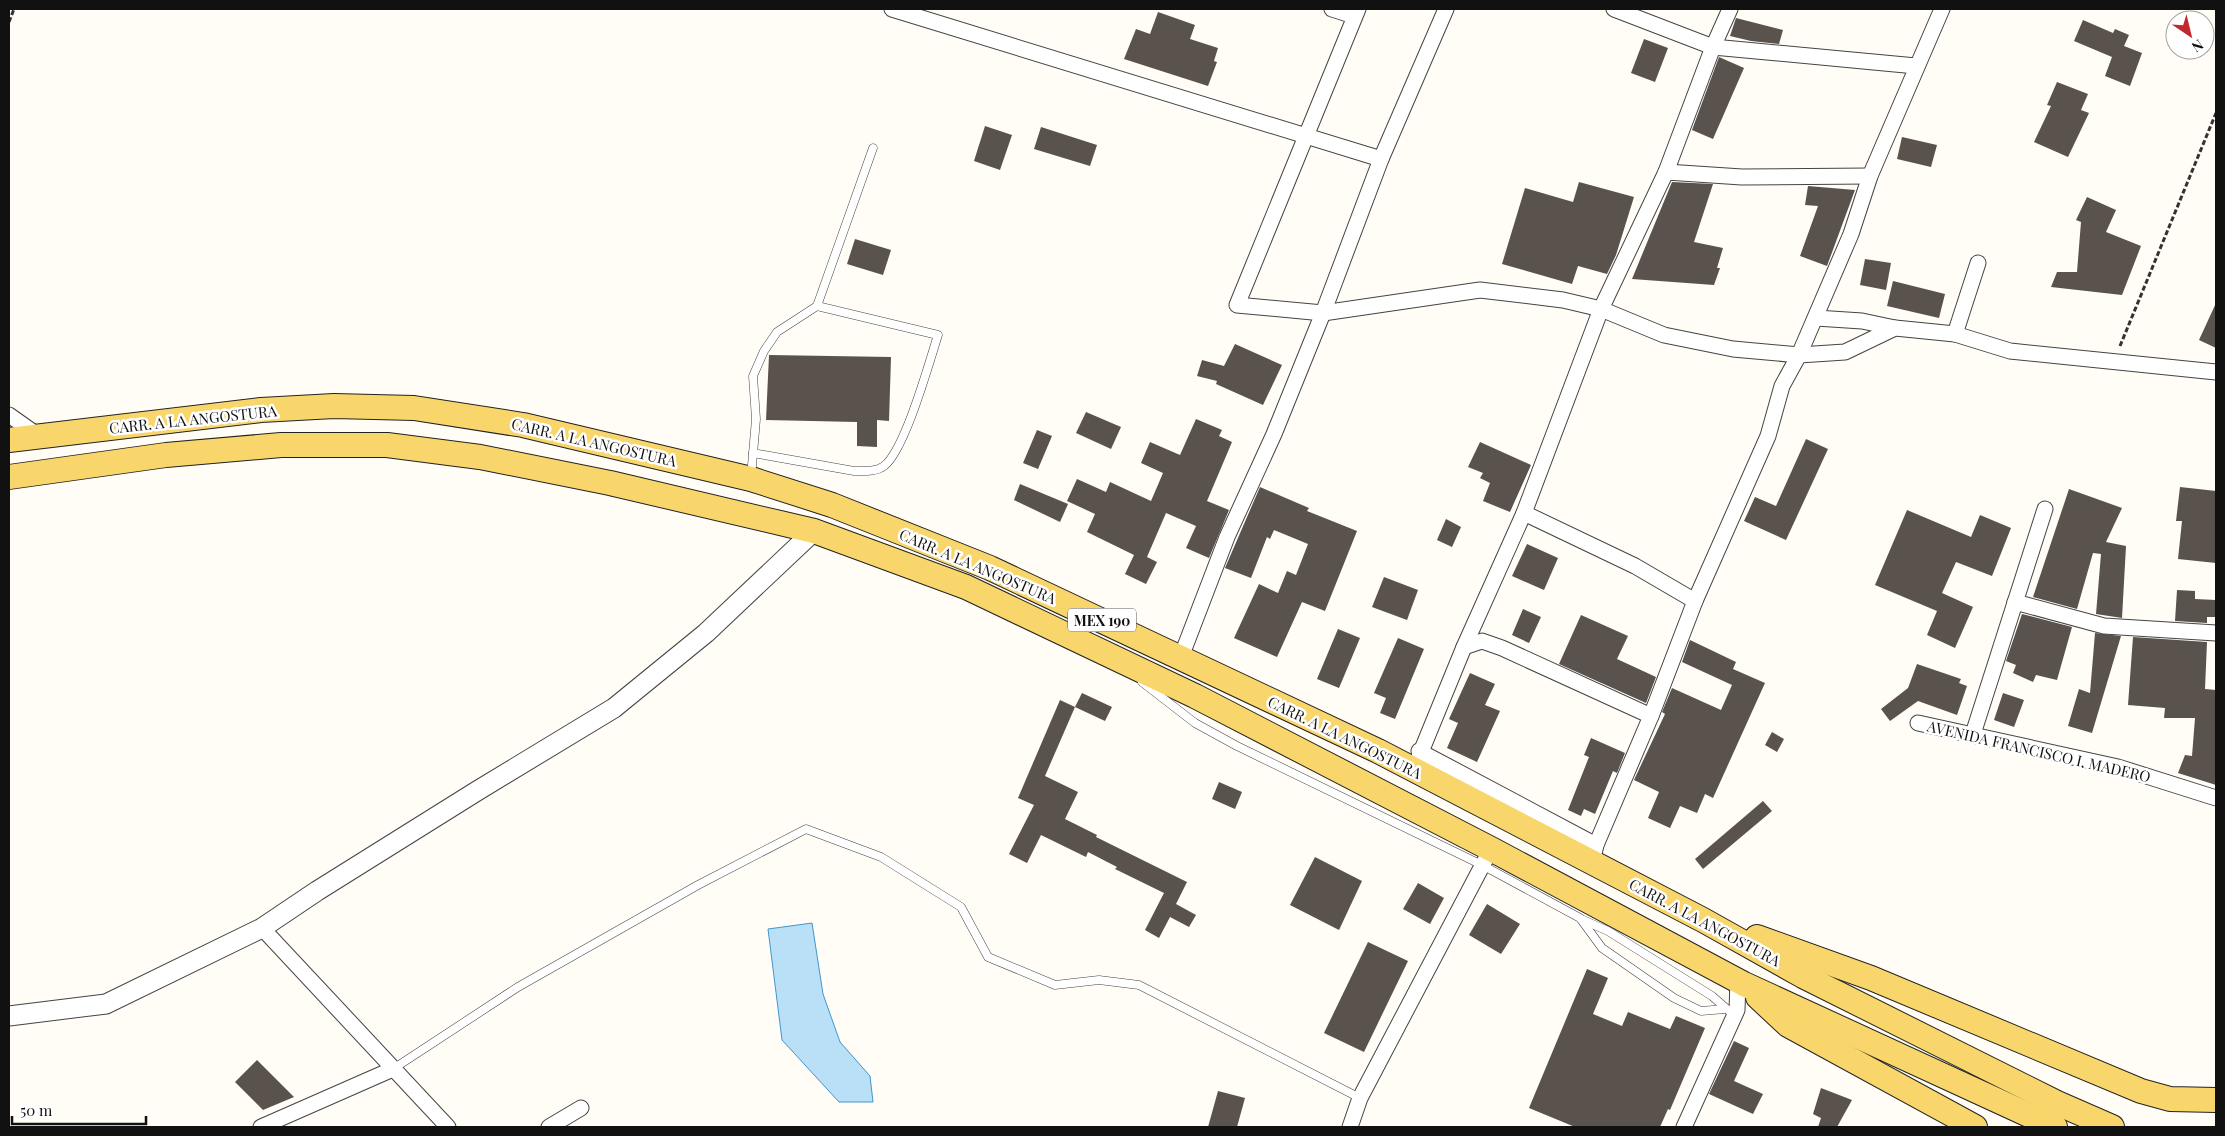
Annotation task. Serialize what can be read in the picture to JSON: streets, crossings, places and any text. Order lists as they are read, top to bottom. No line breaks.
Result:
{"streets":{"main road":["CARR. A LA ANGOSTURA","MEX 190"],"street":["AVENIDA FRANCISCO I. MADERO"]},"scale_bar":"50 m","north":"bottom right"}
